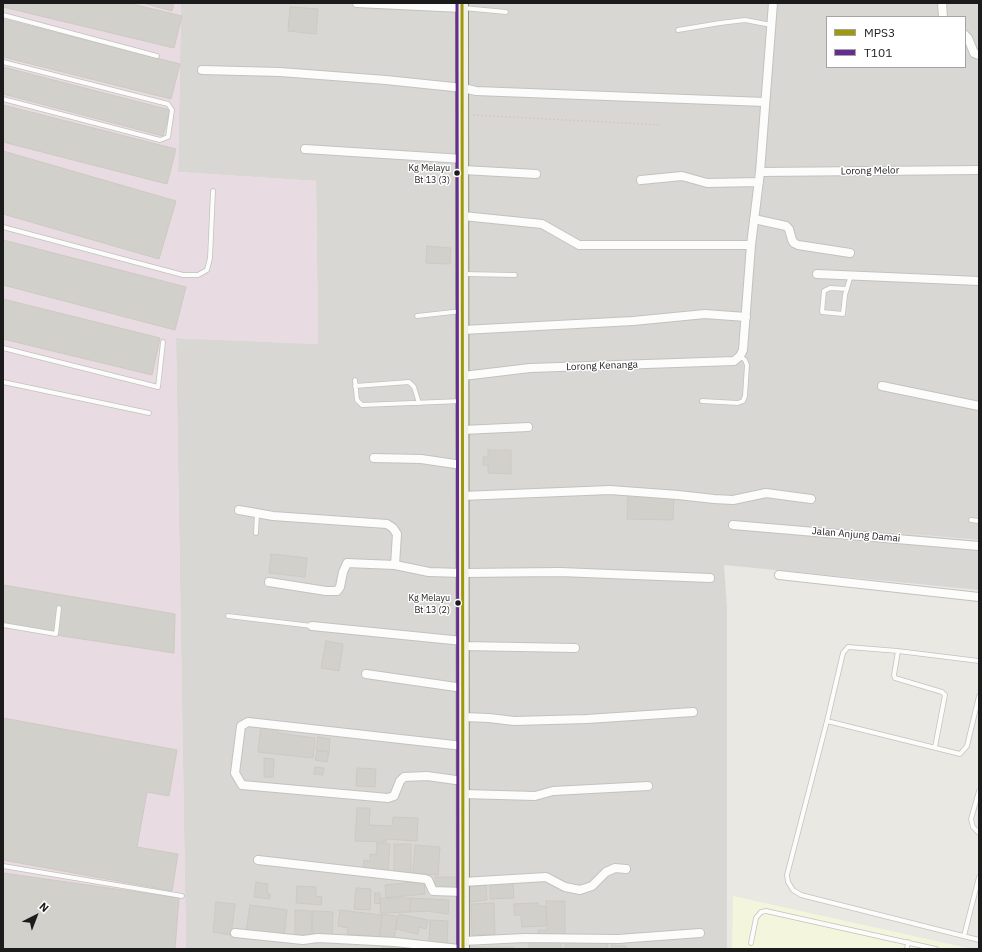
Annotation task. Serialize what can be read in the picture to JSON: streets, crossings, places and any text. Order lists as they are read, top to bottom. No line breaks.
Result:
{"streets":{"street":["Lorong Melor","Lorong Kenanga","Jalan Anjung Damai"]},"places":["Kg Melayu Bt 13 (3)","Kg Melayu Bt 13 (2)"],"lines":["transit line MPS3","transit line T101"],"legend":["MPS3","T101"],"north":"top right"}
